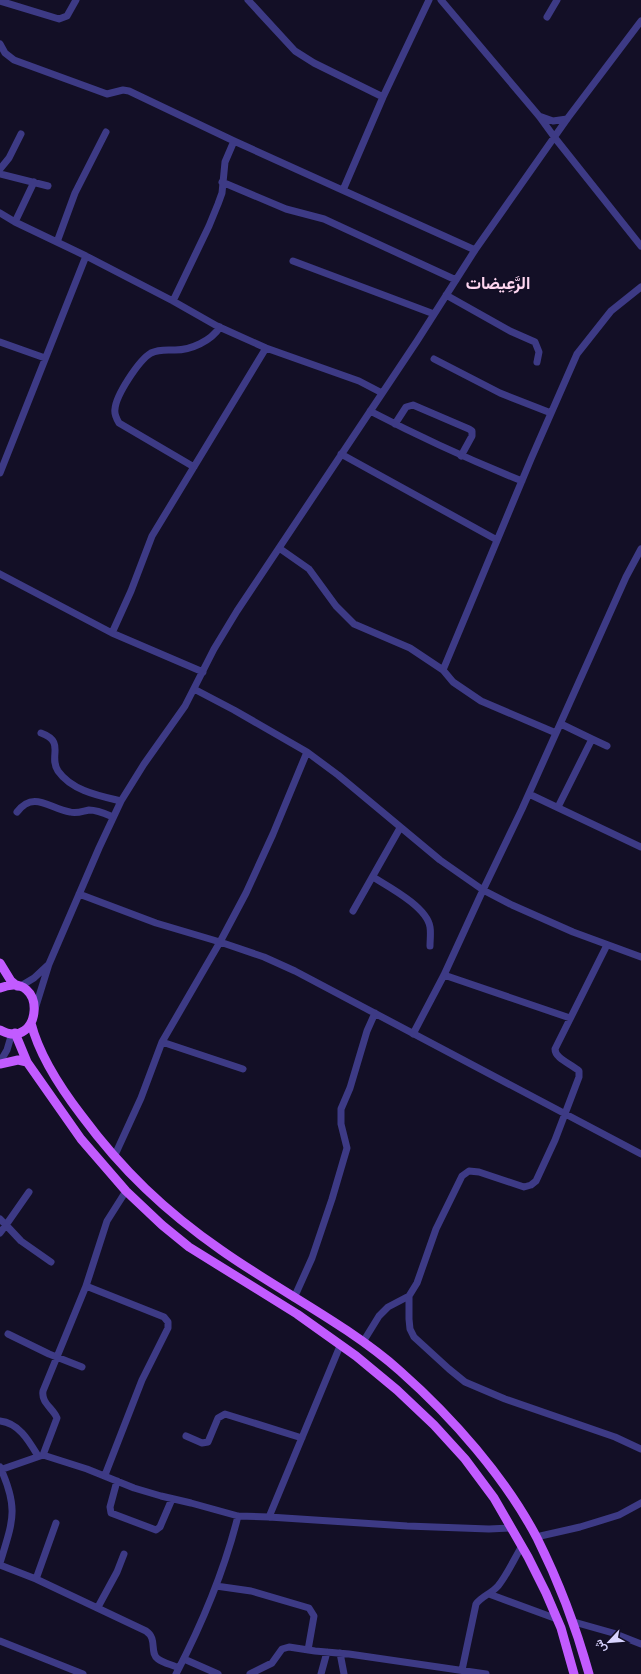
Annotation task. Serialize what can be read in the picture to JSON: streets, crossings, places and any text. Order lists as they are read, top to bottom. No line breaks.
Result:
{"districts":["الرَّعِيضات"],"north":"bottom left"}
